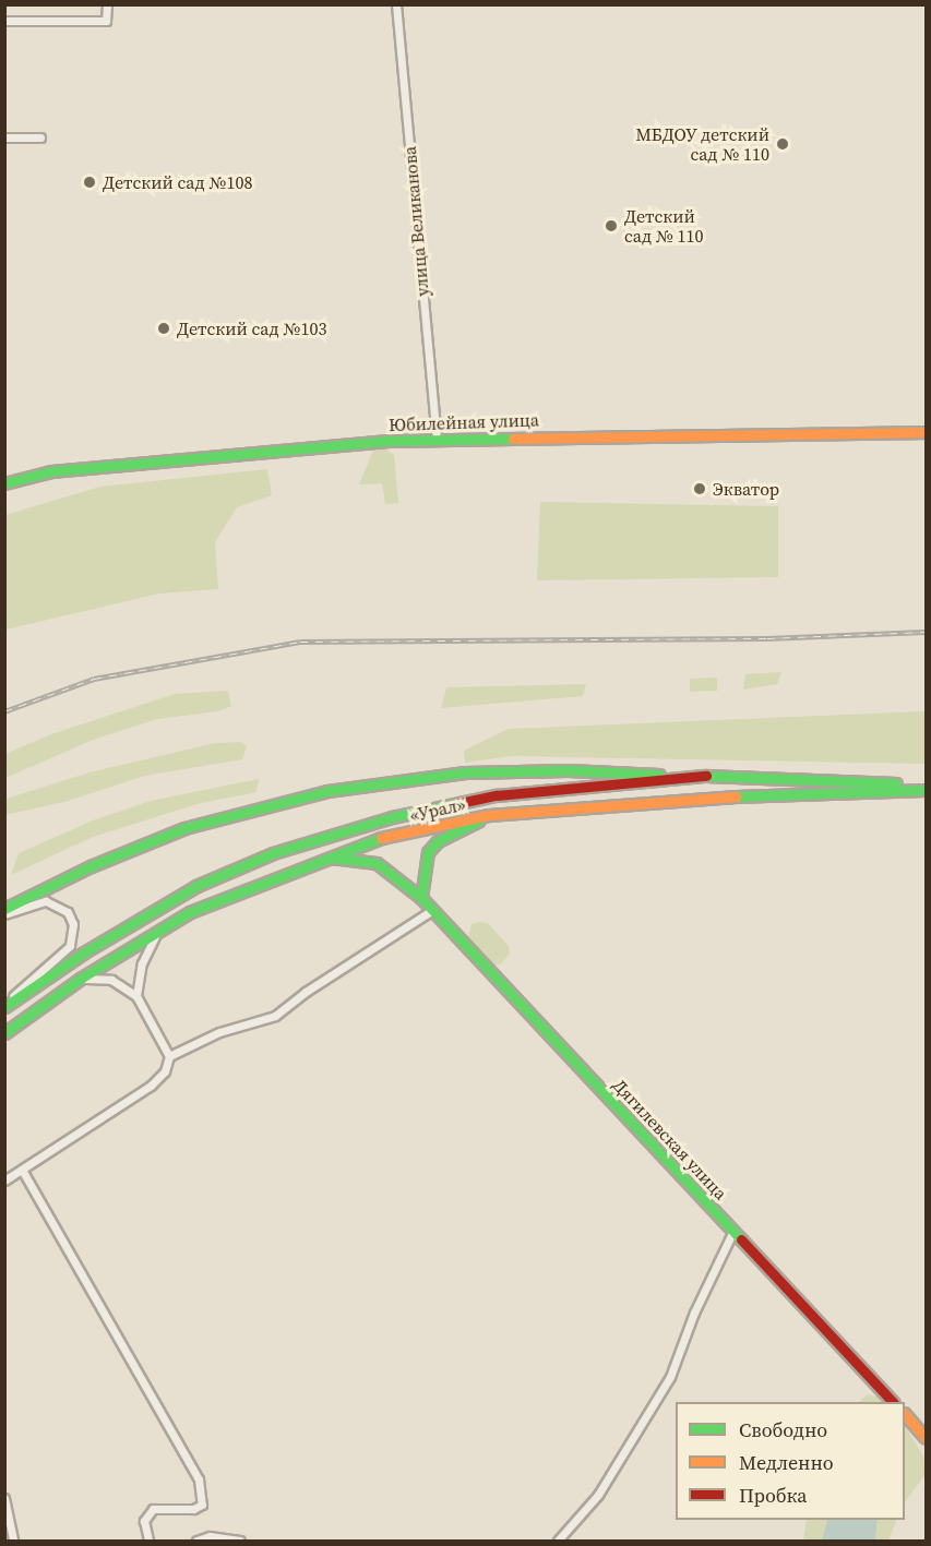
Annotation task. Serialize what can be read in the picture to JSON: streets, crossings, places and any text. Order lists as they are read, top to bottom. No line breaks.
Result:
{"streets":{"main road":["Юбилейная улица","«Урал»","Дягилевская улица"],"street":["улица Великанова"]},"crossings":[["улица Великанова","Юбилейная улица"],["«Урал»","Дягилевская улица"]],"places":["МБДОУ детский сад № 110","Детский сад №108","Детский сад № 110","Детский сад №103","Экватор"],"legend":["Свободно","Медленно","Пробка"]}
